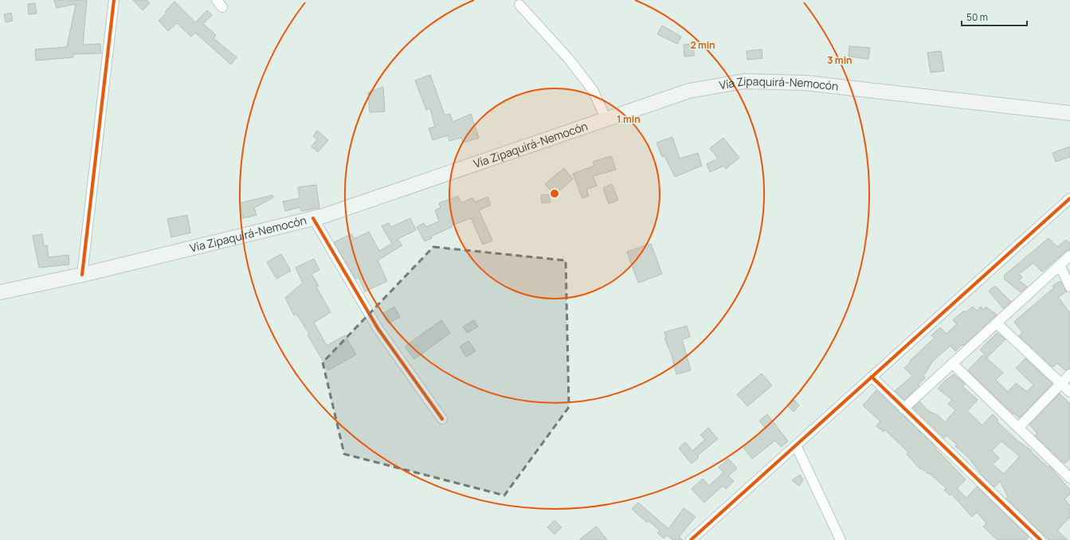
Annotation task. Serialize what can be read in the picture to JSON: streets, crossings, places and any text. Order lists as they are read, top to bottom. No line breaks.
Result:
{"streets":{"main road":["Vía Zipaquirá-Nemocón"]},"scale_bar":"50 m","rings":["2 min","3 min","1 min"]}
